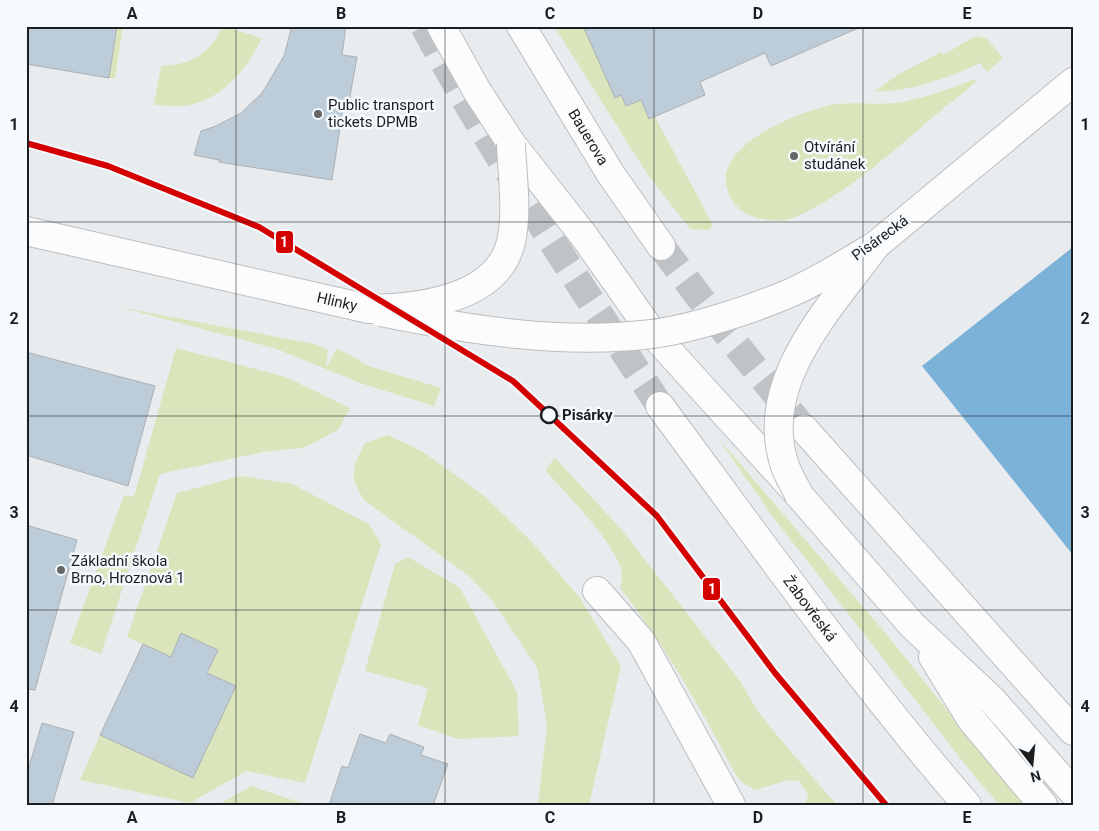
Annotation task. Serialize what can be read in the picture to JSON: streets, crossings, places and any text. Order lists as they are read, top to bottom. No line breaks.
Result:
{"streets":{"main road":["Bauerova","Pisárecká","Hlinky","Žabovřeská"]},"crossings":[["Pisárecká","Hlinky"]],"places":["Public transport tickets DPMB","Otvírání studánek","Pisárky","Základní škola Brno, Hroznová 1"],"lines":["tram line 1"],"north":"bottom","grid":{"columns":["A","B","C","D","E"],"rows":["1","2","3","4"]}}
